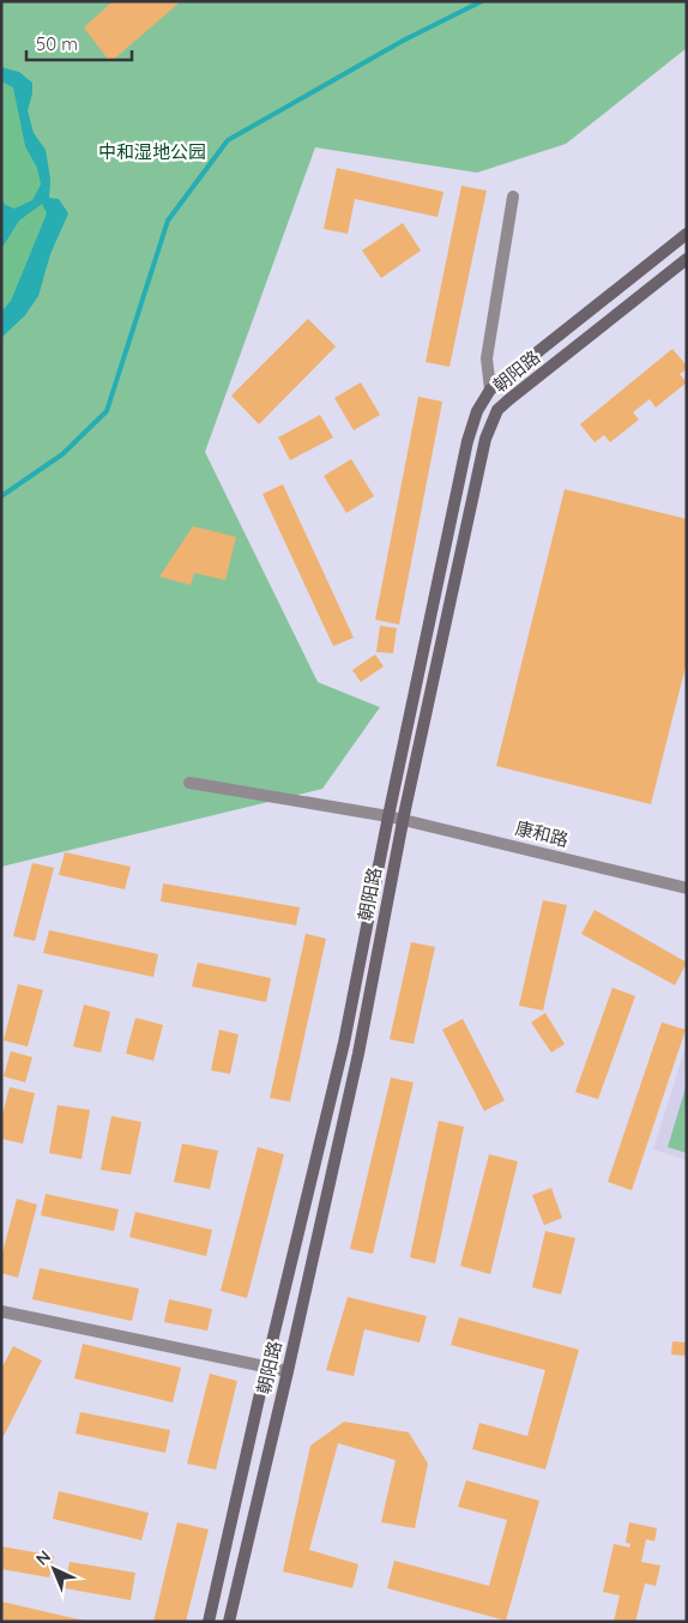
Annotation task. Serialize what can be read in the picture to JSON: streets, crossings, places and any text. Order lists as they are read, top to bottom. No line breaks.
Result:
{"streets":{"main road":["朝阳路"],"street":["康和路"]},"crossings":[["朝阳路","康和路"]],"parks":["中和湿地公园"],"scale_bar":"50 m","north":"top left"}
